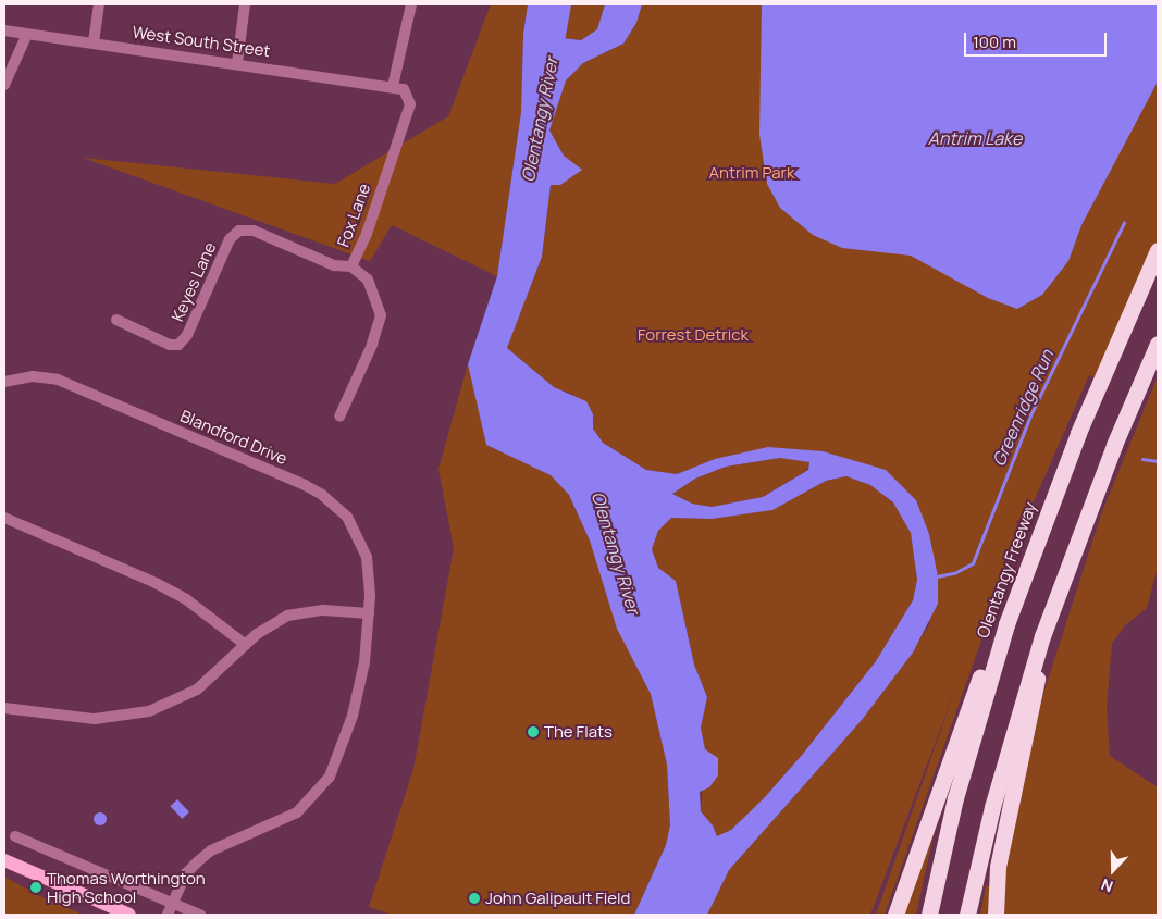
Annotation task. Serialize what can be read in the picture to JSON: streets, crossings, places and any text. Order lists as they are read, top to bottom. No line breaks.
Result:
{"streets":{"highway":["Olentangy Freeway"],"street":["West South Street","Fox Lane","Keyes Lane","Blandford Drive"]},"crossings":[["West South Street","Fox Lane"],["Fox Lane","Keyes Lane"]],"water":["Olentangy River","Antrim Lake","Greenridge Run"],"parks":["Antrim Park","Forrest Detrick"],"places":["The Flats","Thomas Worthington High School","John Galipault Field"],"scale_bar":"100 m","north":"bottom"}
